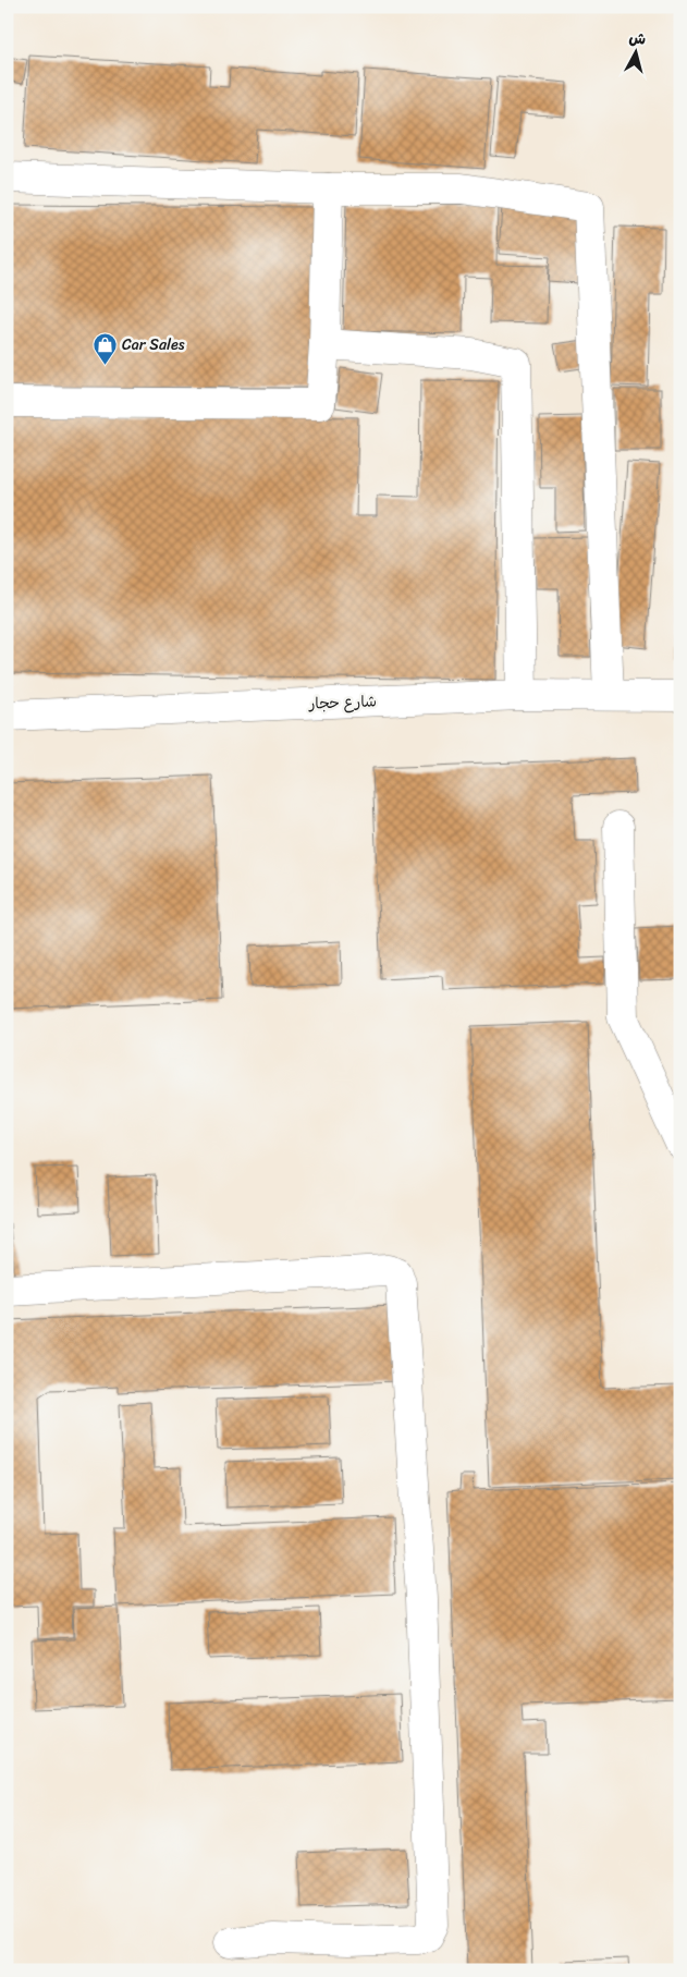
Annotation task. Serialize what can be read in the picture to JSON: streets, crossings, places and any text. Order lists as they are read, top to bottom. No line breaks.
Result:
{"streets":{"lane":["شارع حجار"]},"places":{"shop":["Car Sales"]},"north":"top"}
